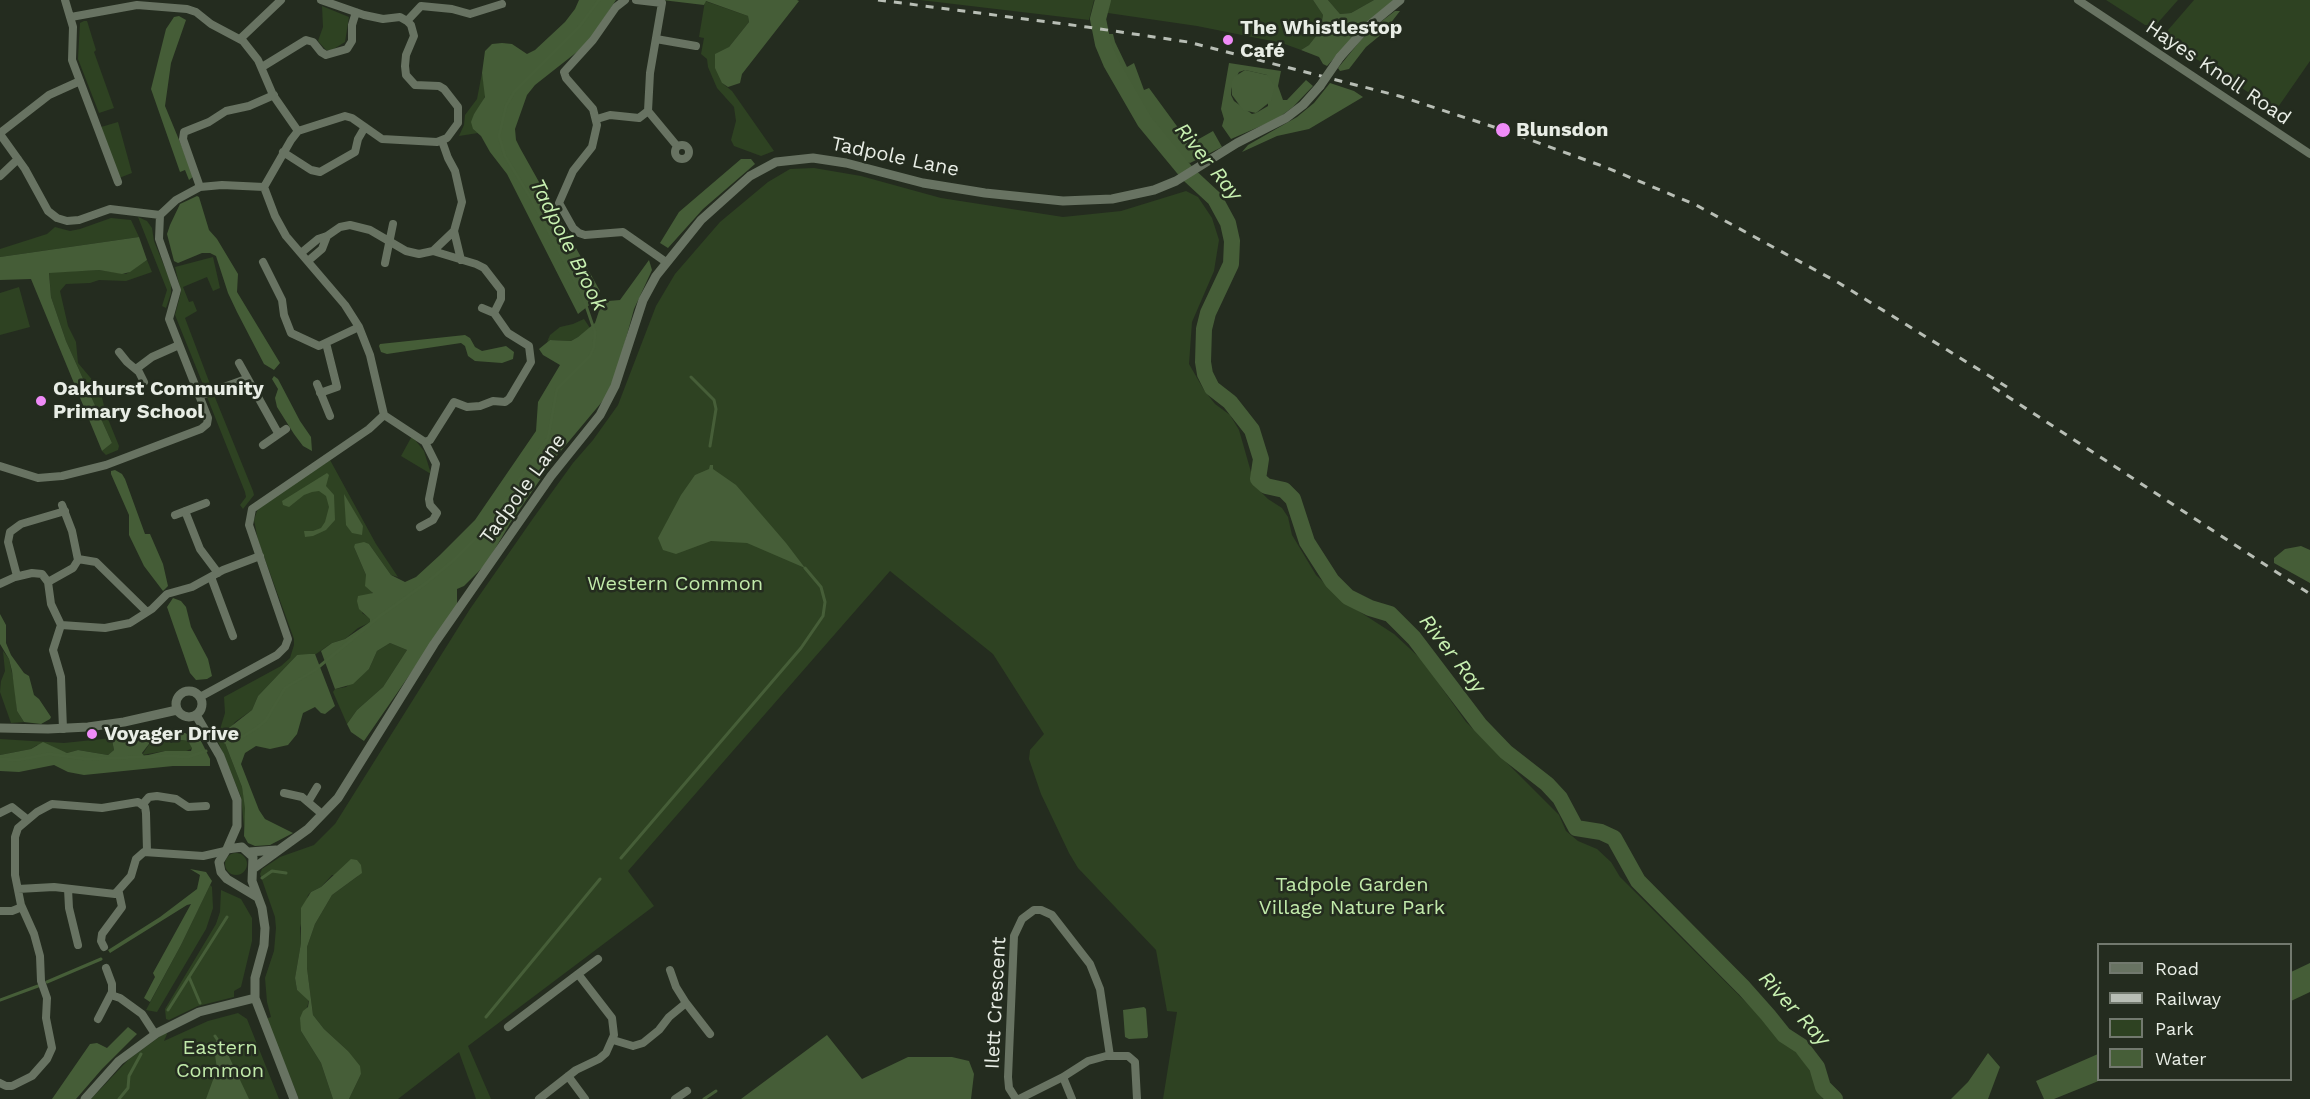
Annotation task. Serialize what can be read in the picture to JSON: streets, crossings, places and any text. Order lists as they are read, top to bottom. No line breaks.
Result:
{"streets":{"street":["Hayes Knoll Road","Tadpole Lane","Ilett Crescent"]},"water":["River Ray","Tadpole Brook"],"parks":["Western Common","Tadpole Garden Village Nature Park","Eastern Common"],"places":["The Whistlestop Café","Blunsdon","Oakhurst Community Primary School","Voyager Drive"],"legend":["Road","Railway","Park","Water"]}
